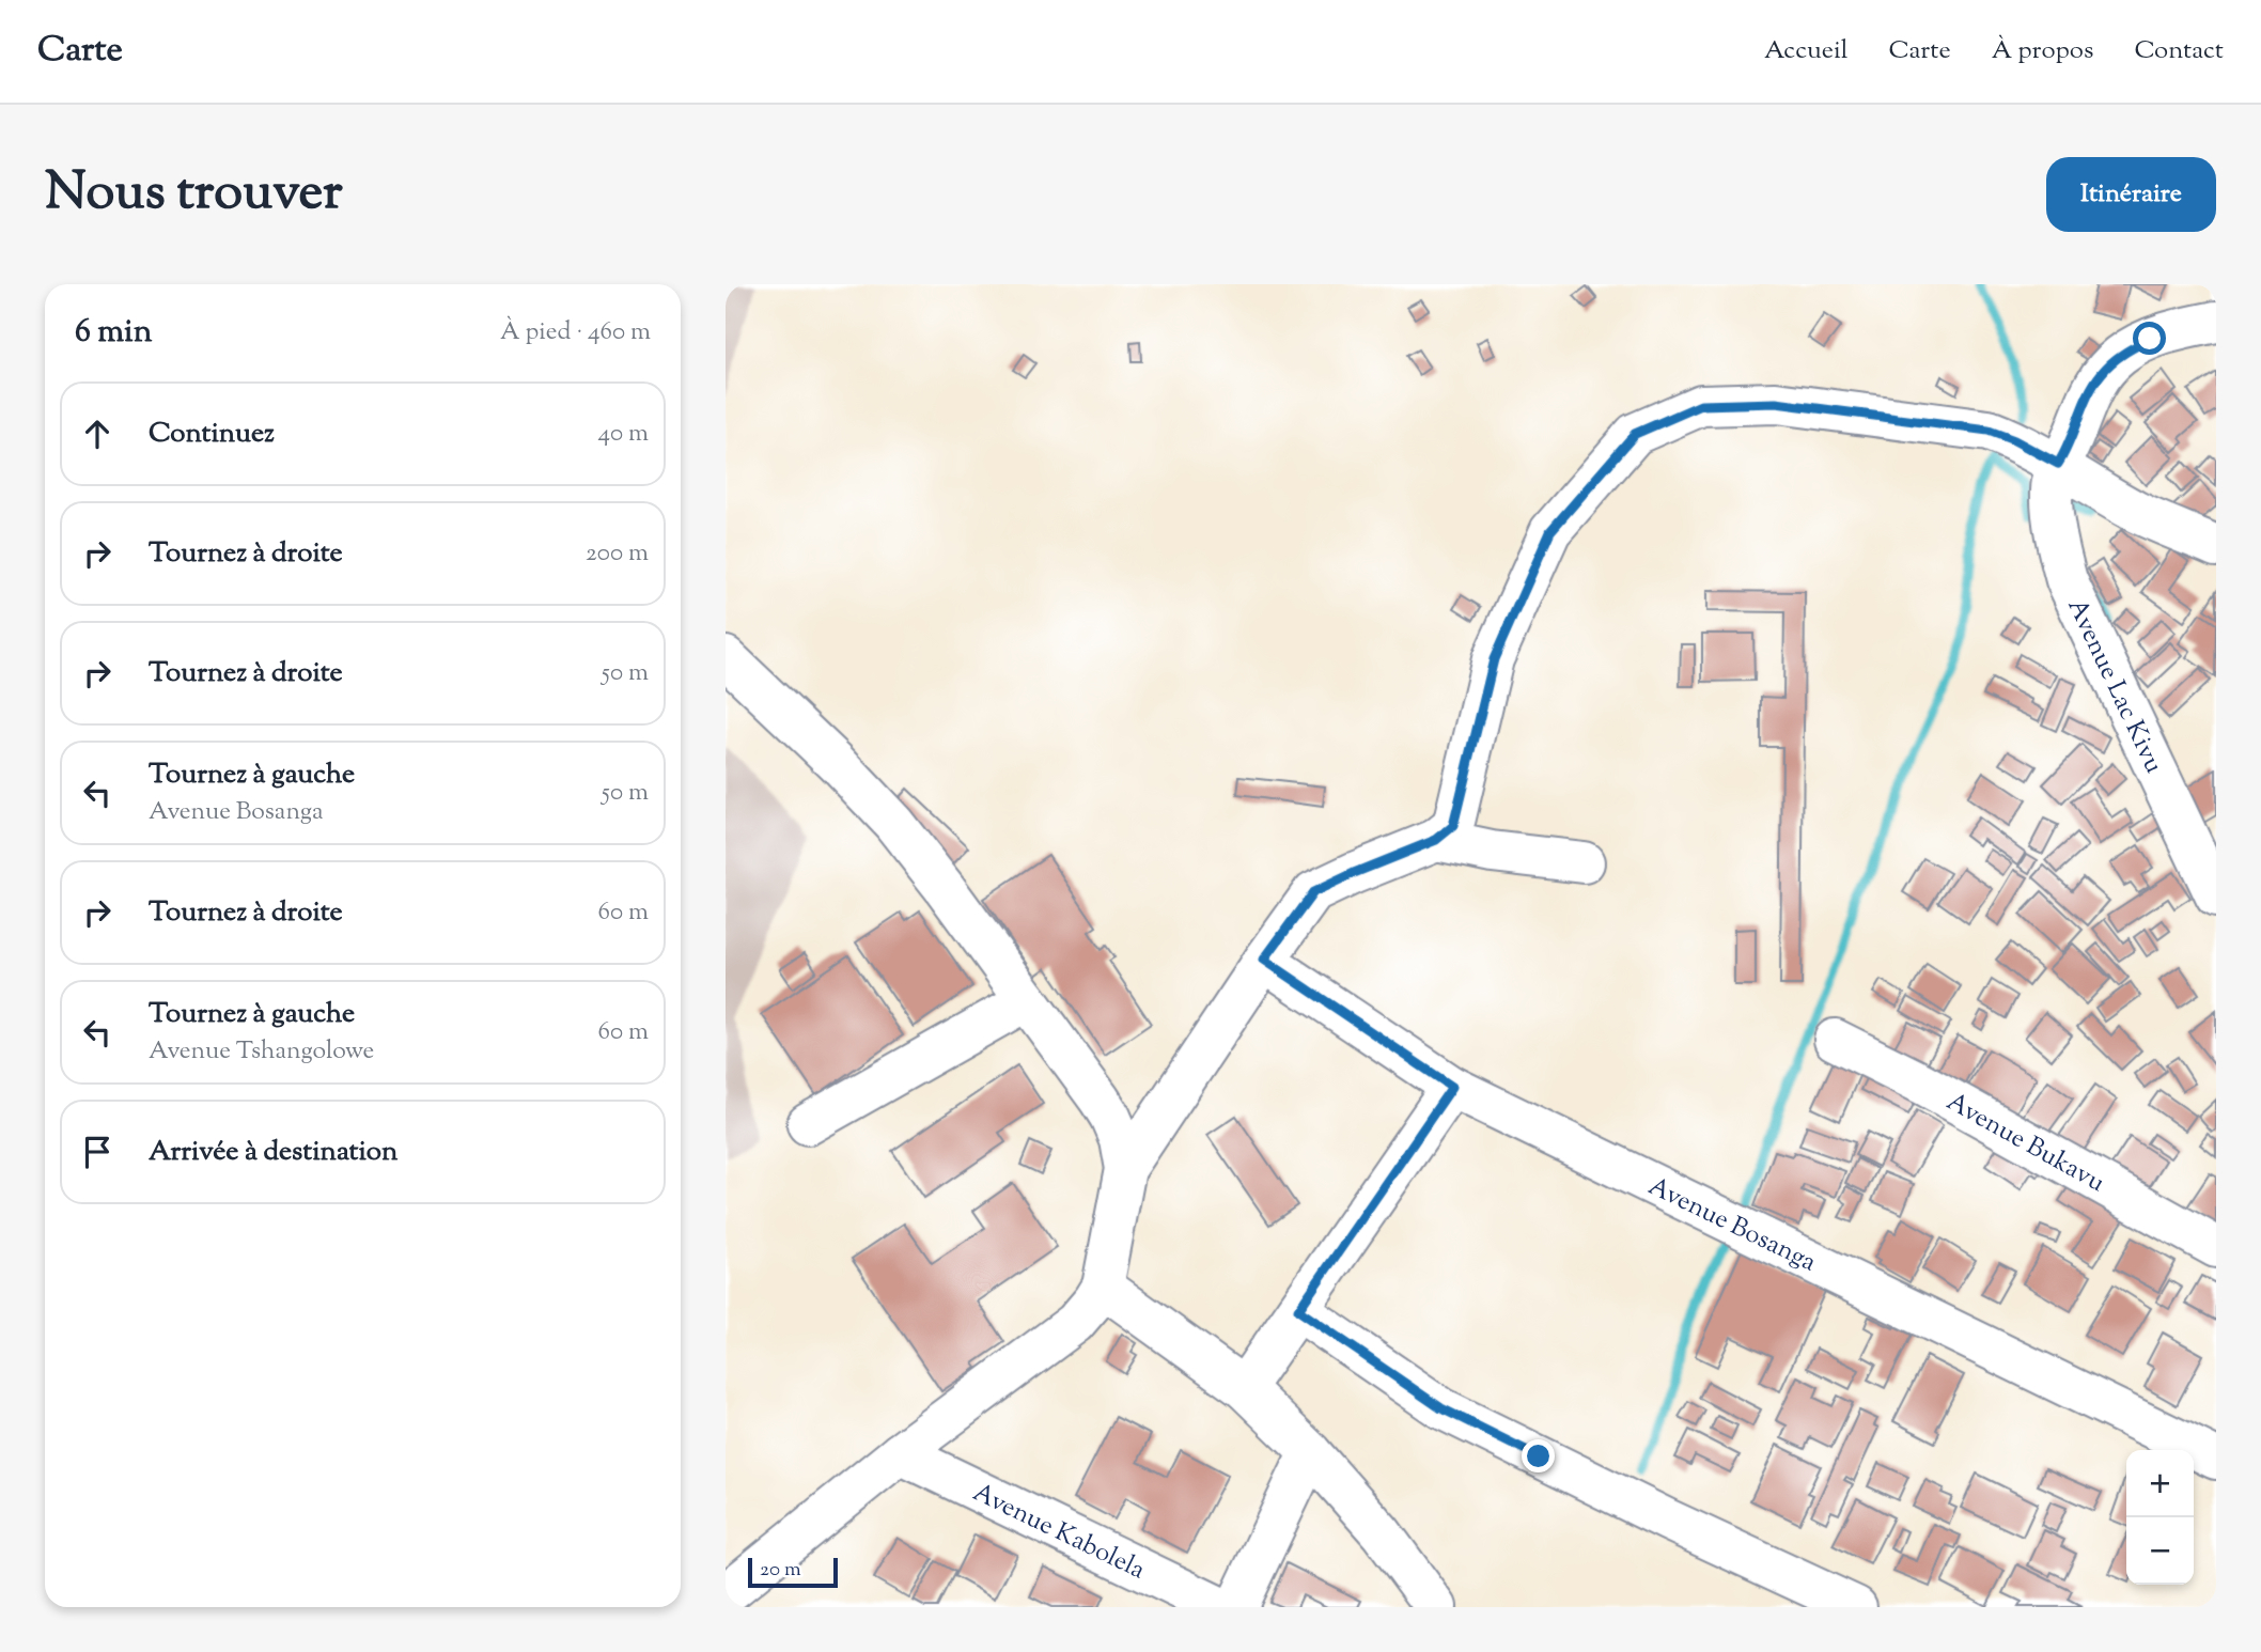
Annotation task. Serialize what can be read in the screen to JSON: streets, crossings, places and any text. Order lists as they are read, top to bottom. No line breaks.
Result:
{"streets":{"street":["Avenue Lac Kivu","Avenue Bukavu","Avenue Bosanga","Avenue Kabolela"]},"scale_bar":"20 m","page":{"header":"Carte","nav":["Accueil","Carte","À propos","Contact"],"title":"Nous trouver","buttons":"Itinéraire","heading":["6 min","À pied · 460 m"],"list":[["Continuez","40 m"],["Tournez à droite","200 m"],["Tournez à droite","50 m"],["Tournez à gauche","Avenue Bosanga","50 m"],["Tournez à droite","60 m"],["Tournez à gauche","Avenue Tshangolowe","60 m"],"Arrivée à destination"],"map_buttons":["+","−"],"scale":"20 m"}}
